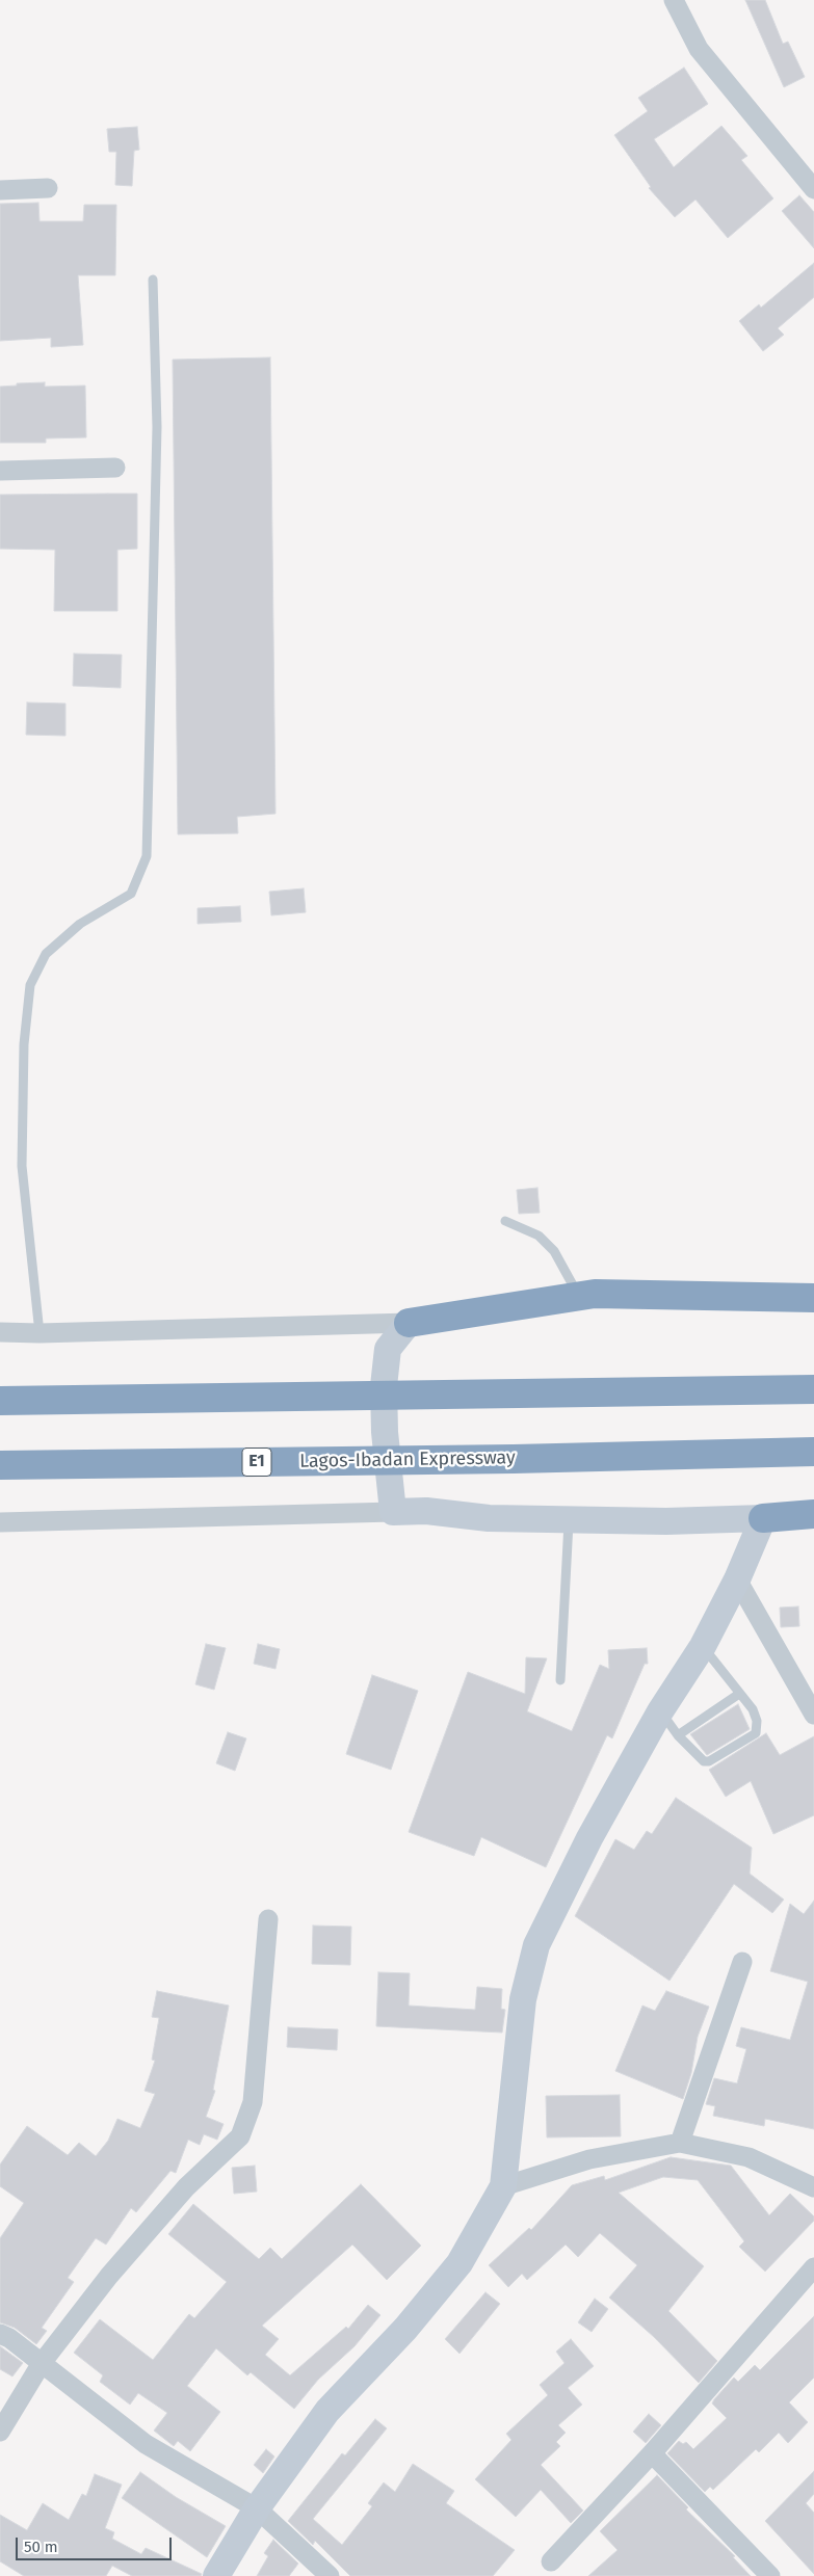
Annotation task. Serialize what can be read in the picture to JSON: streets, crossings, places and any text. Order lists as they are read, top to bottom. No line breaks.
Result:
{"streets":{"highway":["Lagos-Ibadan Expressway","E1"]},"scale_bar":"50 m"}
